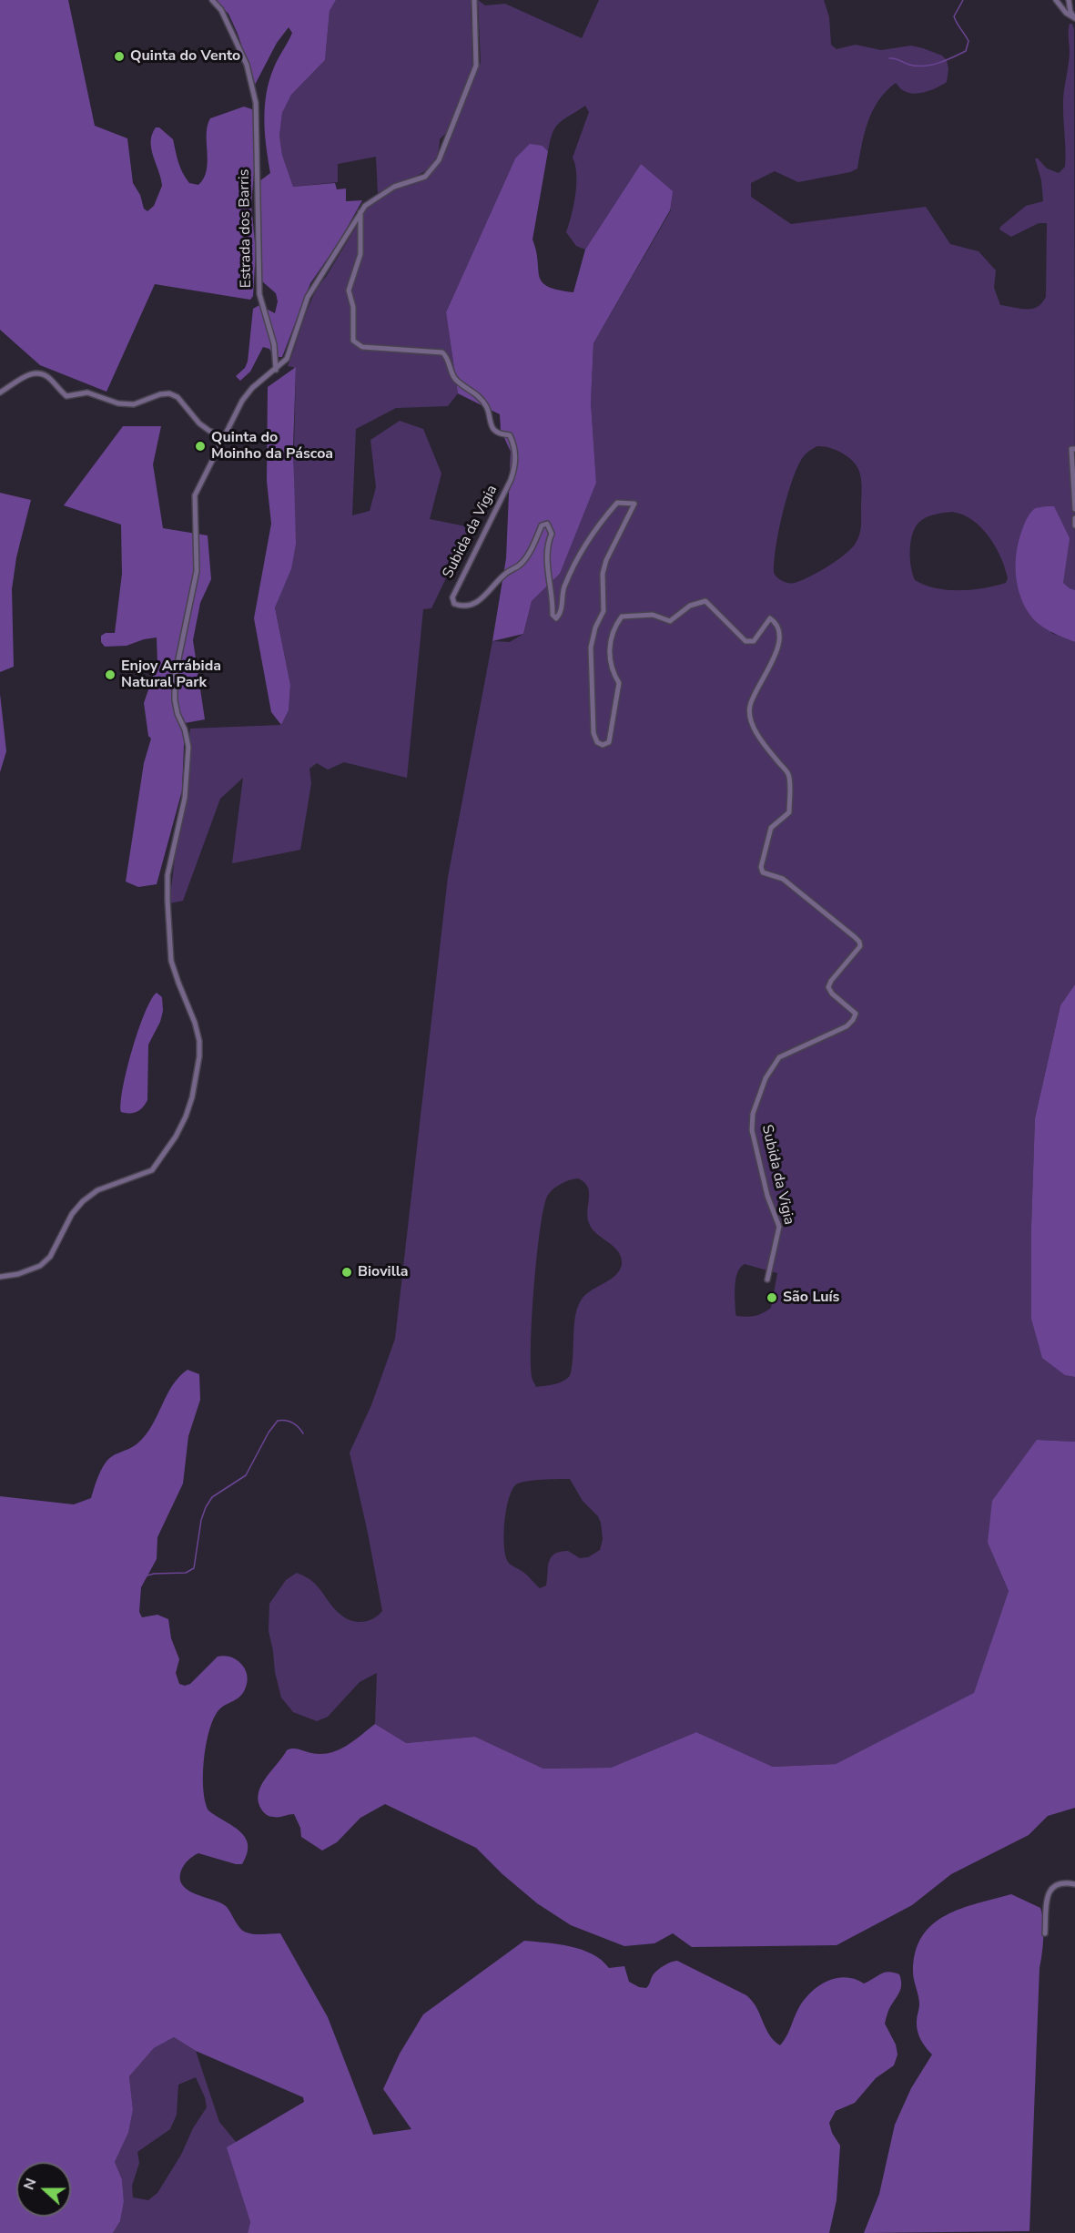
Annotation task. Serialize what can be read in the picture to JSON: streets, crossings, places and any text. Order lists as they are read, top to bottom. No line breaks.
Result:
{"streets":{"street":["Estrada dos Barris","Subida da Vigia"]},"places":["Quinta do Vento","Quinta do Moinho da Páscoa","Enjoy Arrábida Natural Park","Biovilla","São Luís"],"north":"left"}
